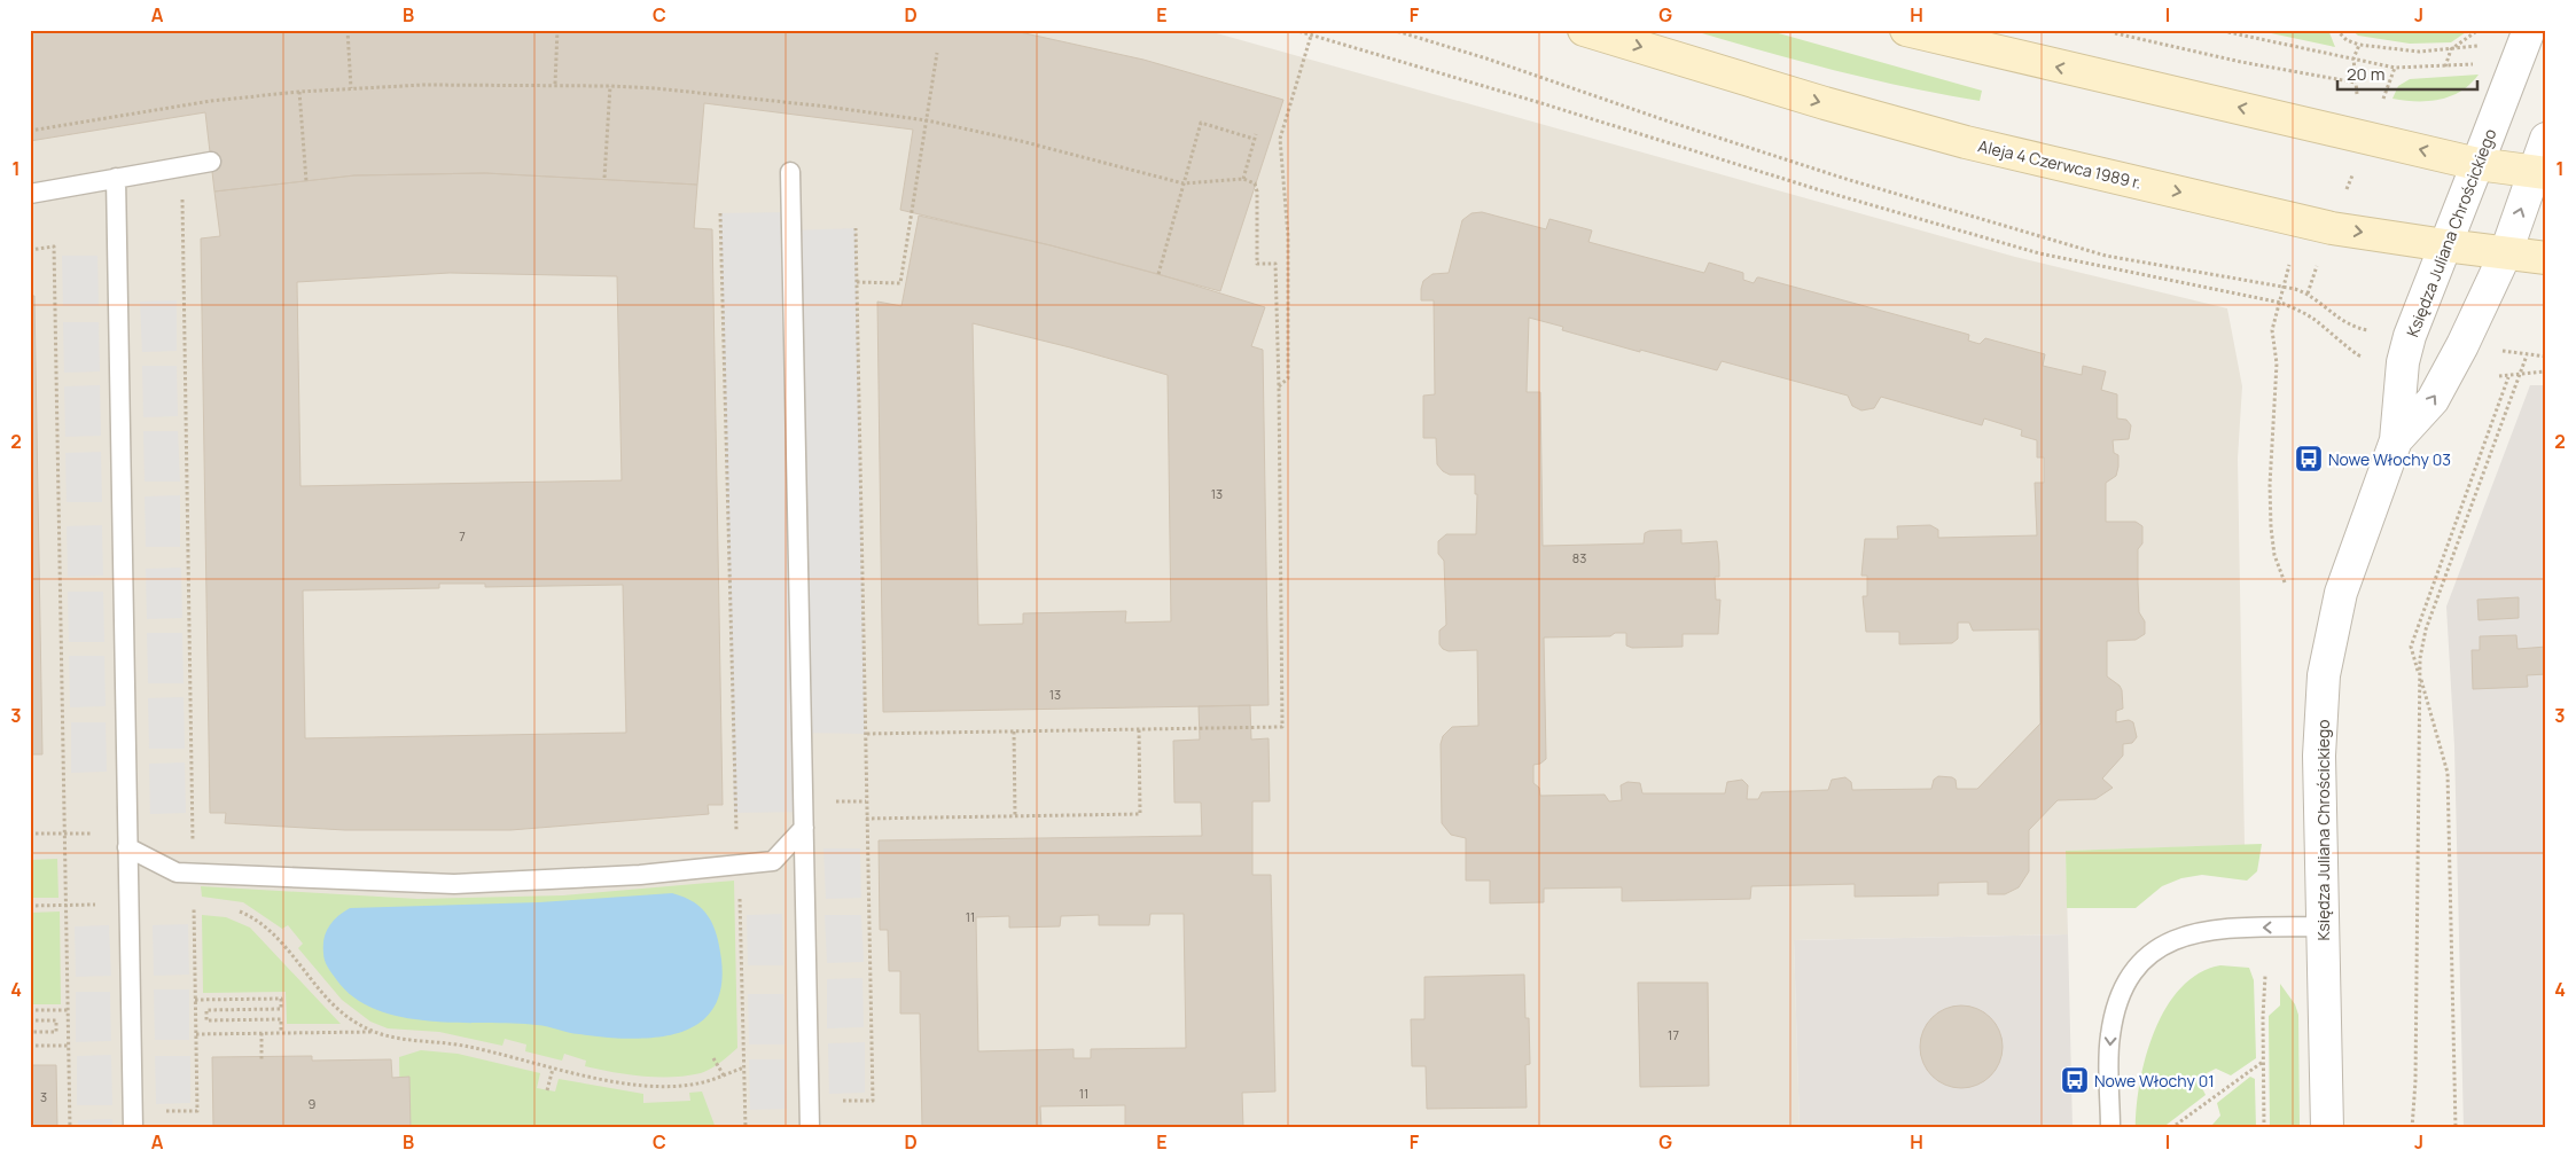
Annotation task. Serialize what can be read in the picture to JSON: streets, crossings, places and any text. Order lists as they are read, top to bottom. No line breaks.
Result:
{"streets":{"main road":["Aleja 4 Czerwca 1989 r."],"street":["Księdza Juliana Chrościckiego"]},"crossings":[["Aleja 4 Czerwca 1989 r.","Księdza Juliana Chrościckiego"]],"places":{"bus stop":["Nowe Włochy 03","Nowe Włochy 01"]},"house_numbers":["13","7","83","13","11","17","11","3","9"],"scale_bar":"20 m","grid":{"columns":["A","B","C","D","E","F","G","H","I","J"],"rows":["1","2","3","4"]}}
